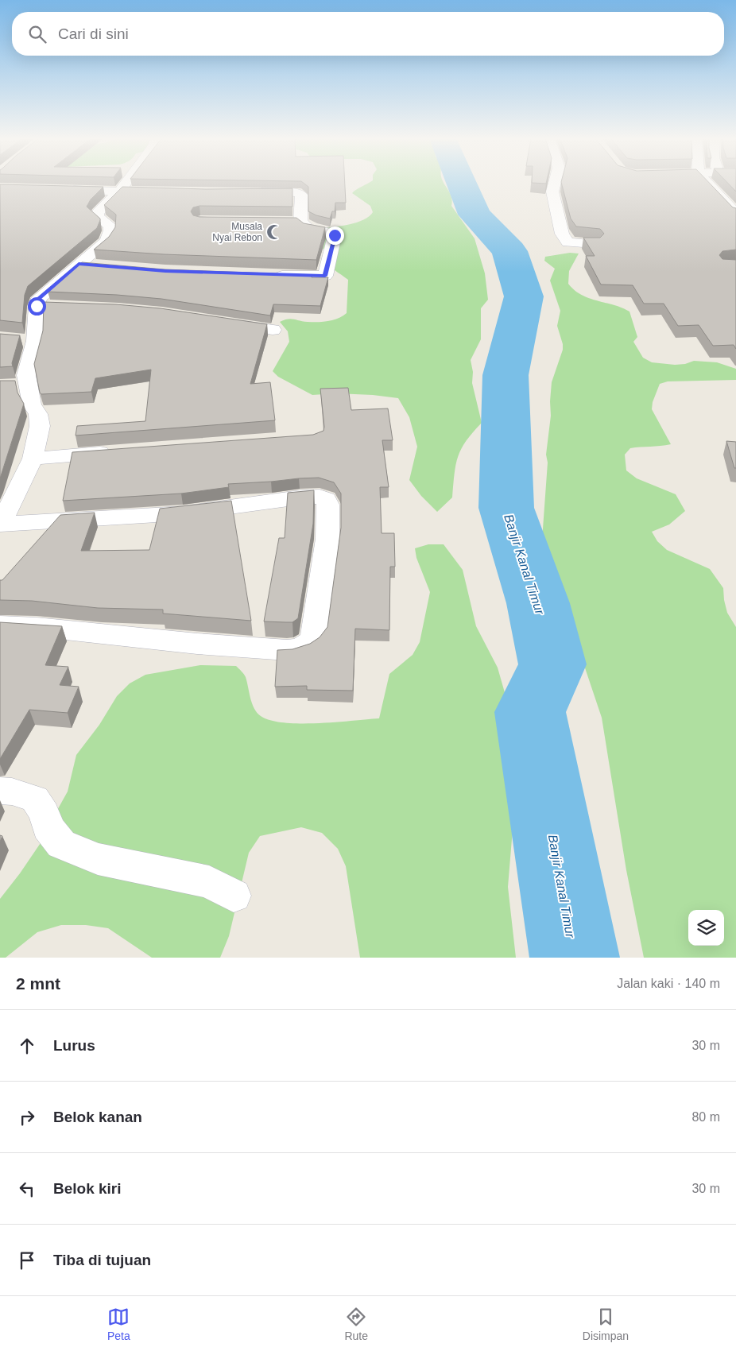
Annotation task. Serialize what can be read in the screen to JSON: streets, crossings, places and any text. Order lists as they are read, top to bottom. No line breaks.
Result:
{"water":["Banjir Kanal Timur"],"places":{"mosque":["Musala Nyai Rebon"]},"page":{"search":"Cari di sini","heading":["2 mnt","Jalan kaki · 140 m"],"list":[["Lurus","30 m"],["Belok kanan","80 m"],["Belok kiri","30 m"],"Tiba di tujuan"],"nav":["Peta","Rute","Disimpan"]}}
